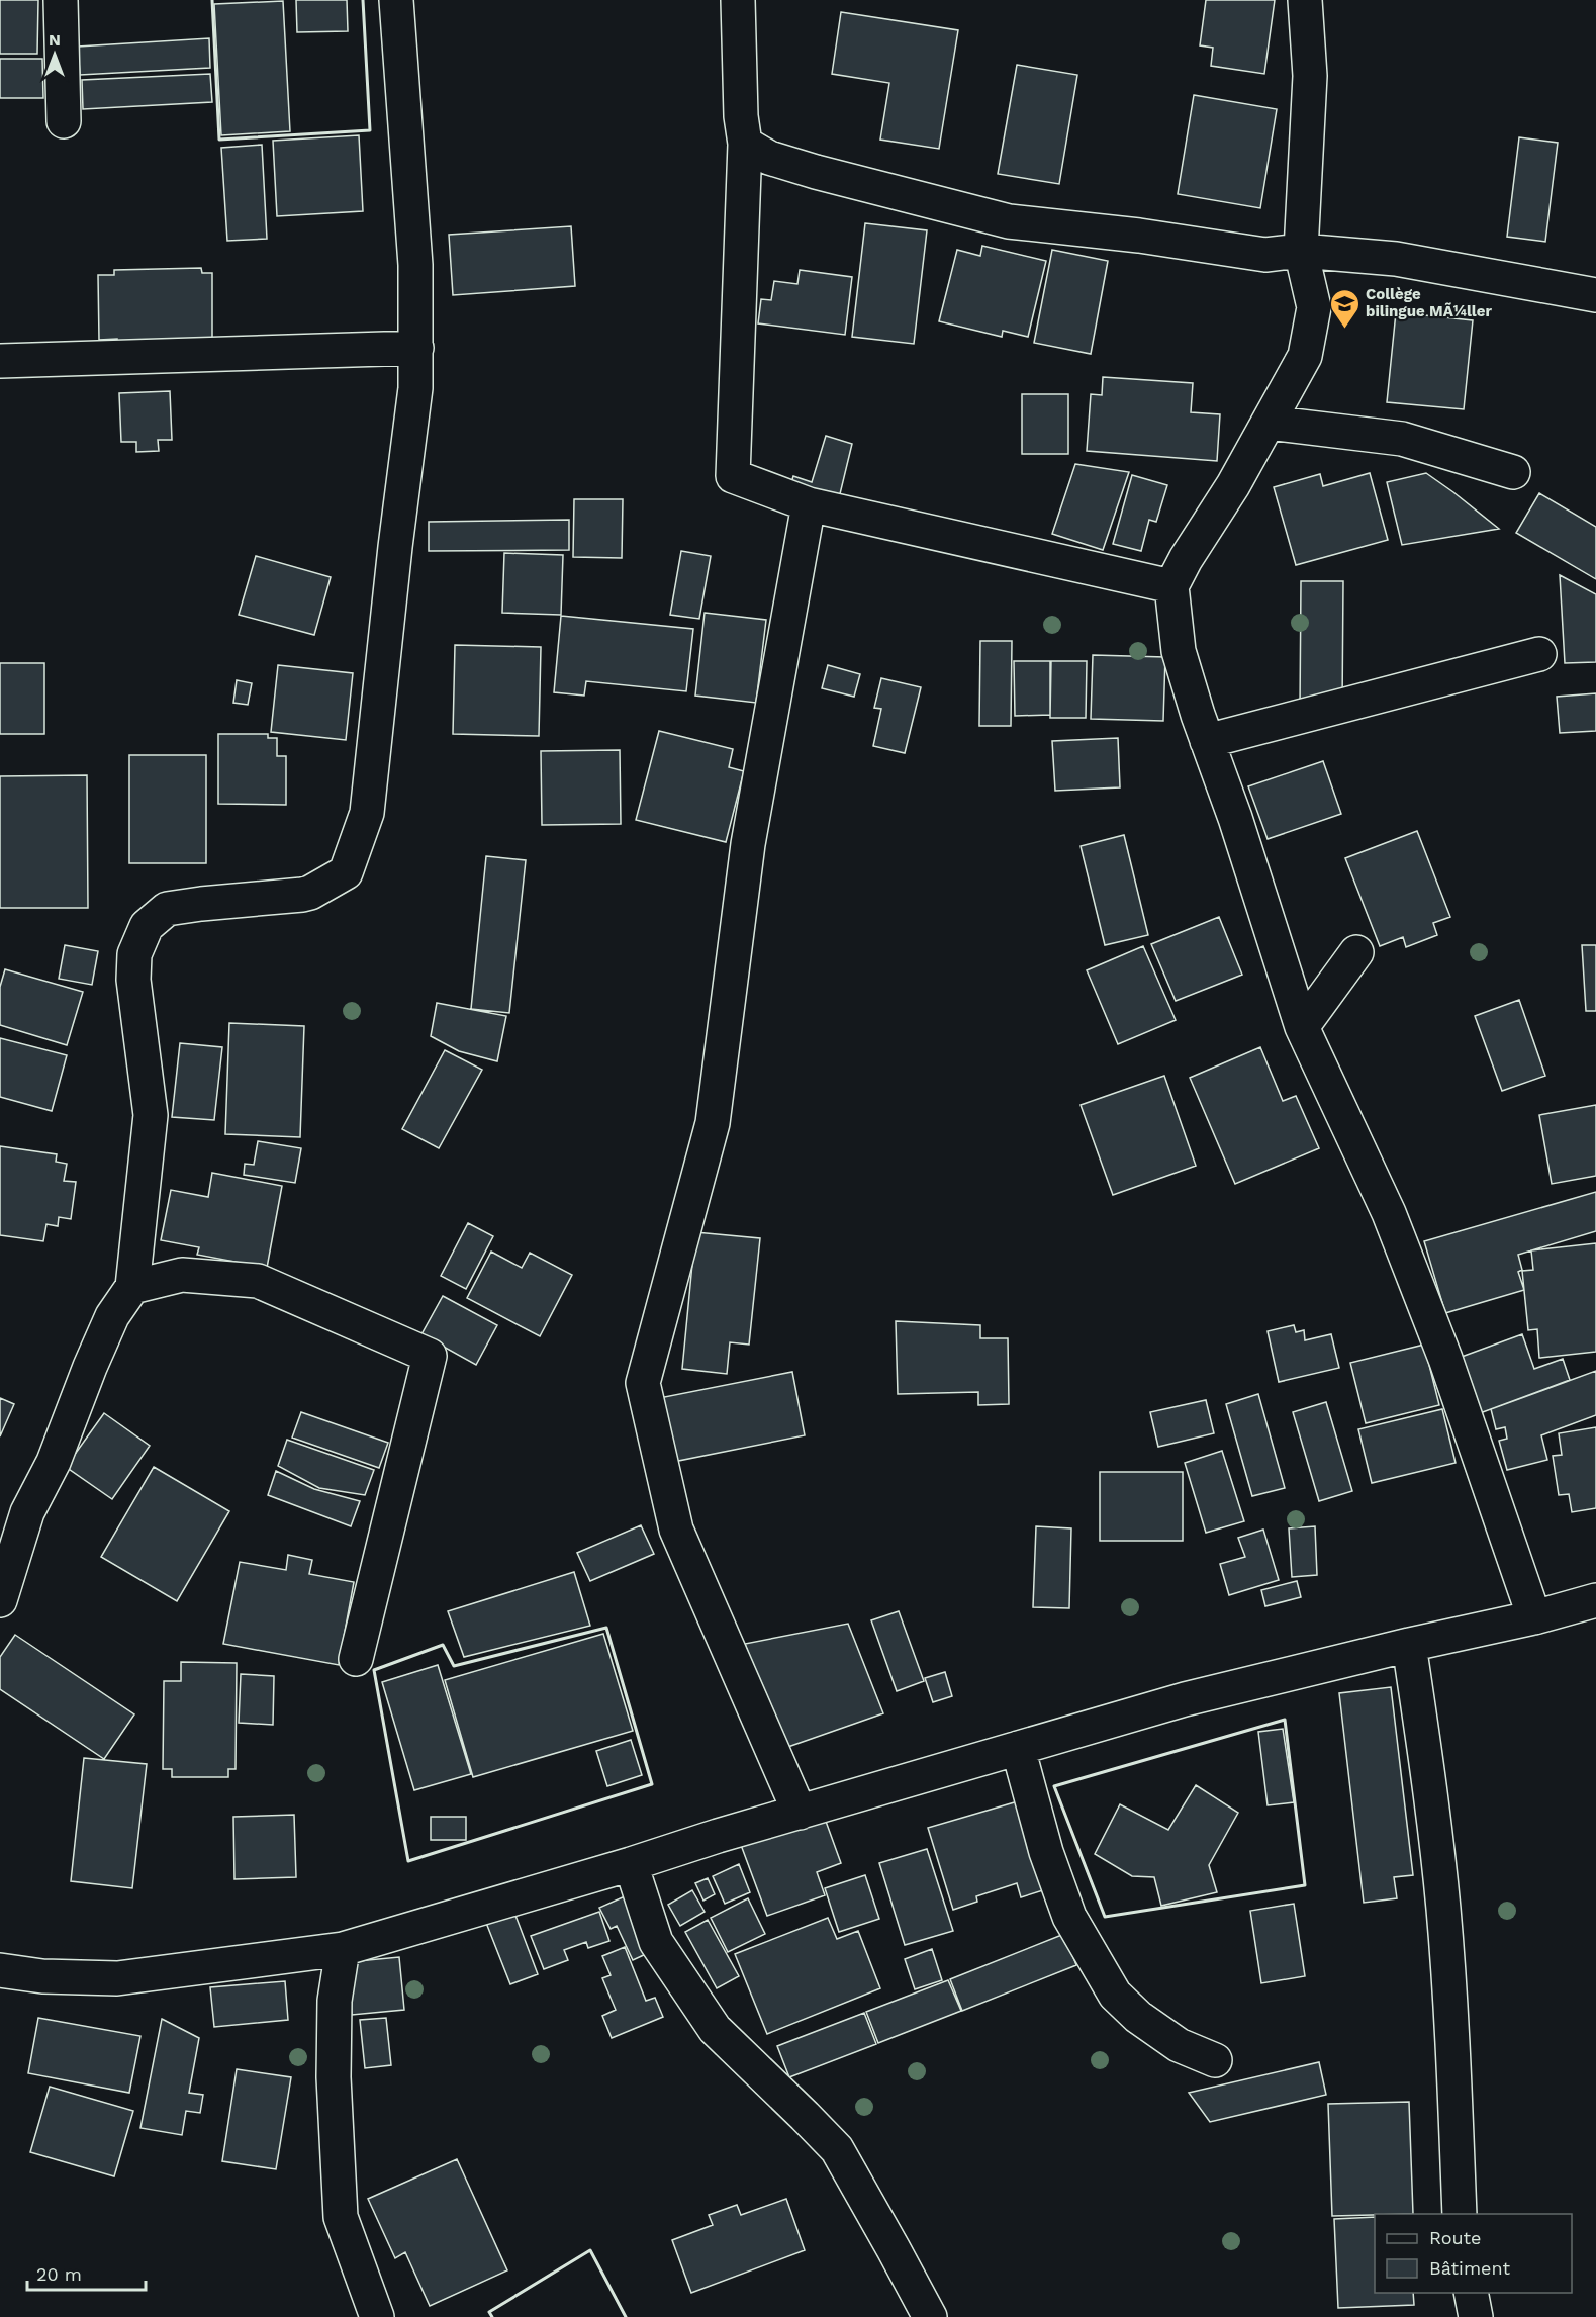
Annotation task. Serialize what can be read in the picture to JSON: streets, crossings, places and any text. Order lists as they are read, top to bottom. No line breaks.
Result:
{"places":{"school or university":["Collège bilingue MÃ¼ller"]},"legend":["Route","Bâtiment"],"scale_bar":"20 m","north":"top"}
